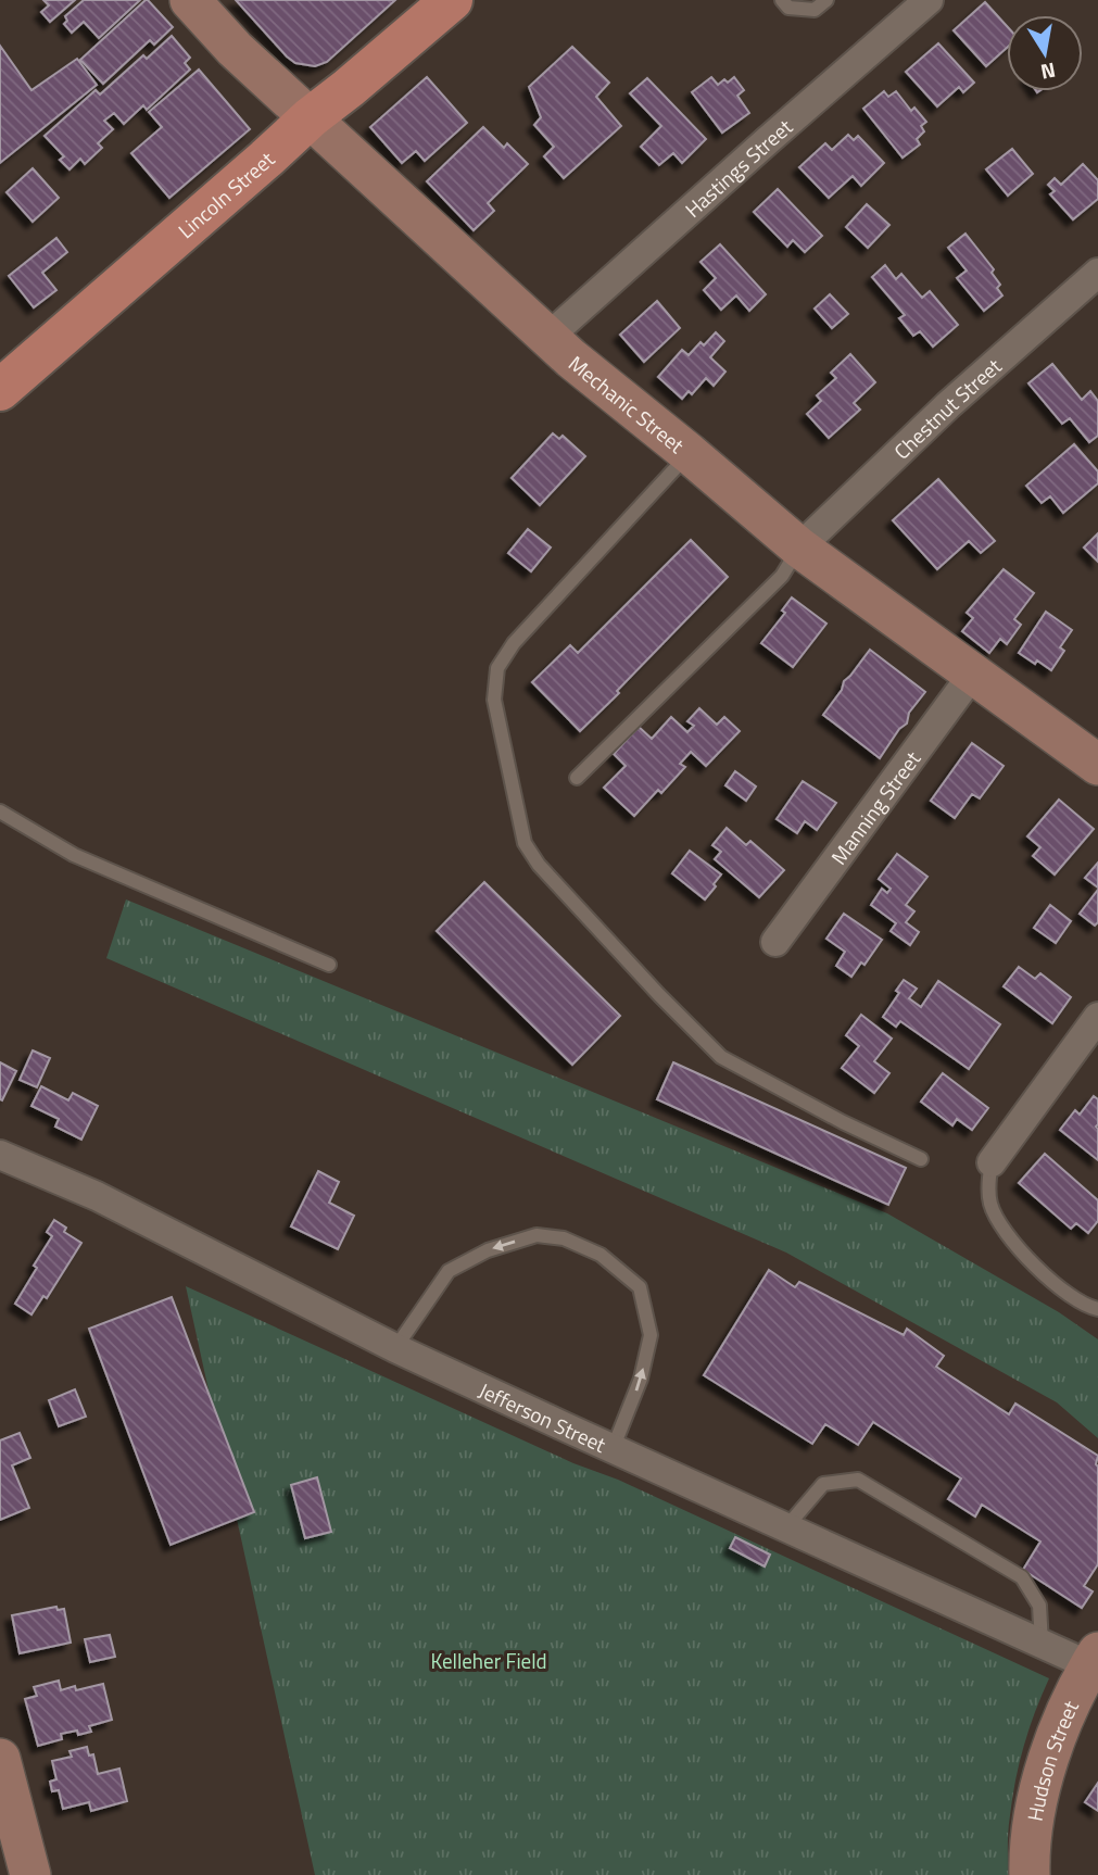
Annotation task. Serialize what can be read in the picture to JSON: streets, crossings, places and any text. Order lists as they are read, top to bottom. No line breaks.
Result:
{"streets":{"main road":["Lincoln Street"],"street":["Hastings Street","Mechanic Street","Chestnut Street","Manning Street","Jefferson Street","Hudson Street"]},"crossings":[["Hastings Street","Mechanic Street"],["Lincoln Street","Mechanic Street"],["Mechanic Street","Chestnut Street"],["Mechanic Street","Manning Street"],["Jefferson Street","Hudson Street"]],"parks":["Kelleher Field"],"north":"bottom"}
